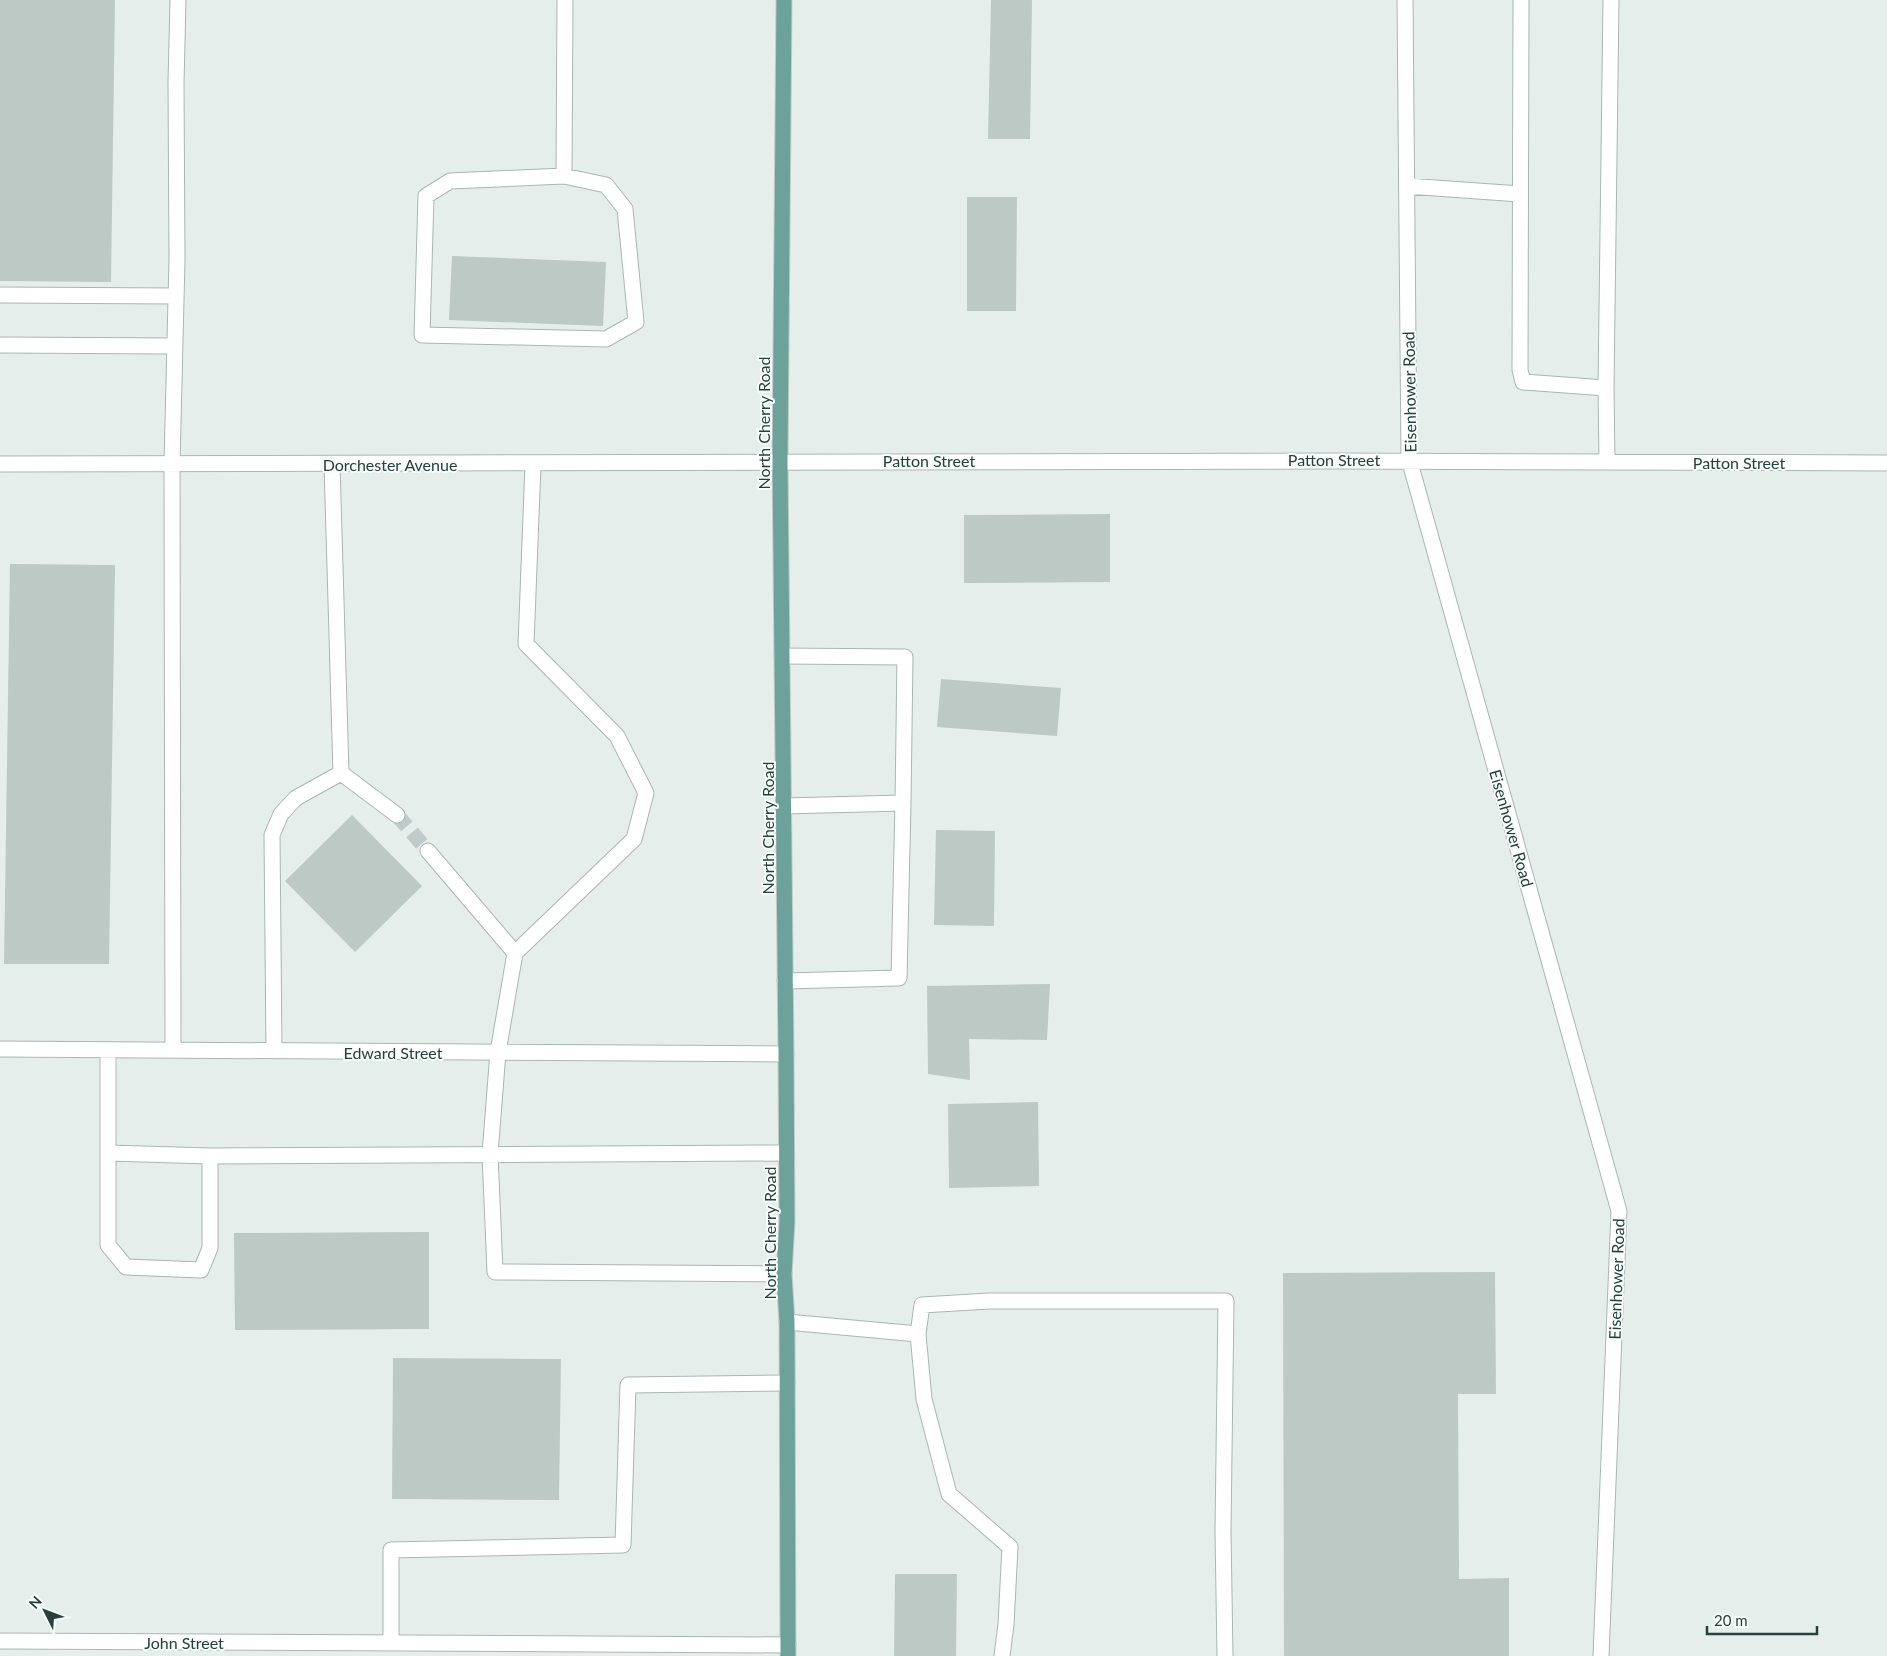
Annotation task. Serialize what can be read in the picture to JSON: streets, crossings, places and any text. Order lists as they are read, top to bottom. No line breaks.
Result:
{"streets":{"main road":["North Cherry Road"],"street":["Eisenhower Road","Patton Street","Dorchester Avenue","Edward Street","John Street"]},"crossings":[["Eisenhower Road","Patton Street"],["North Cherry Road","Patton Street"],["North Cherry Road","Dorchester Avenue"],["North Cherry Road","Edward Street"],["North Cherry Road","John Street"],["Patton Street","Dorchester Avenue"]],"scale_bar":"20 m","north":"top left"}
